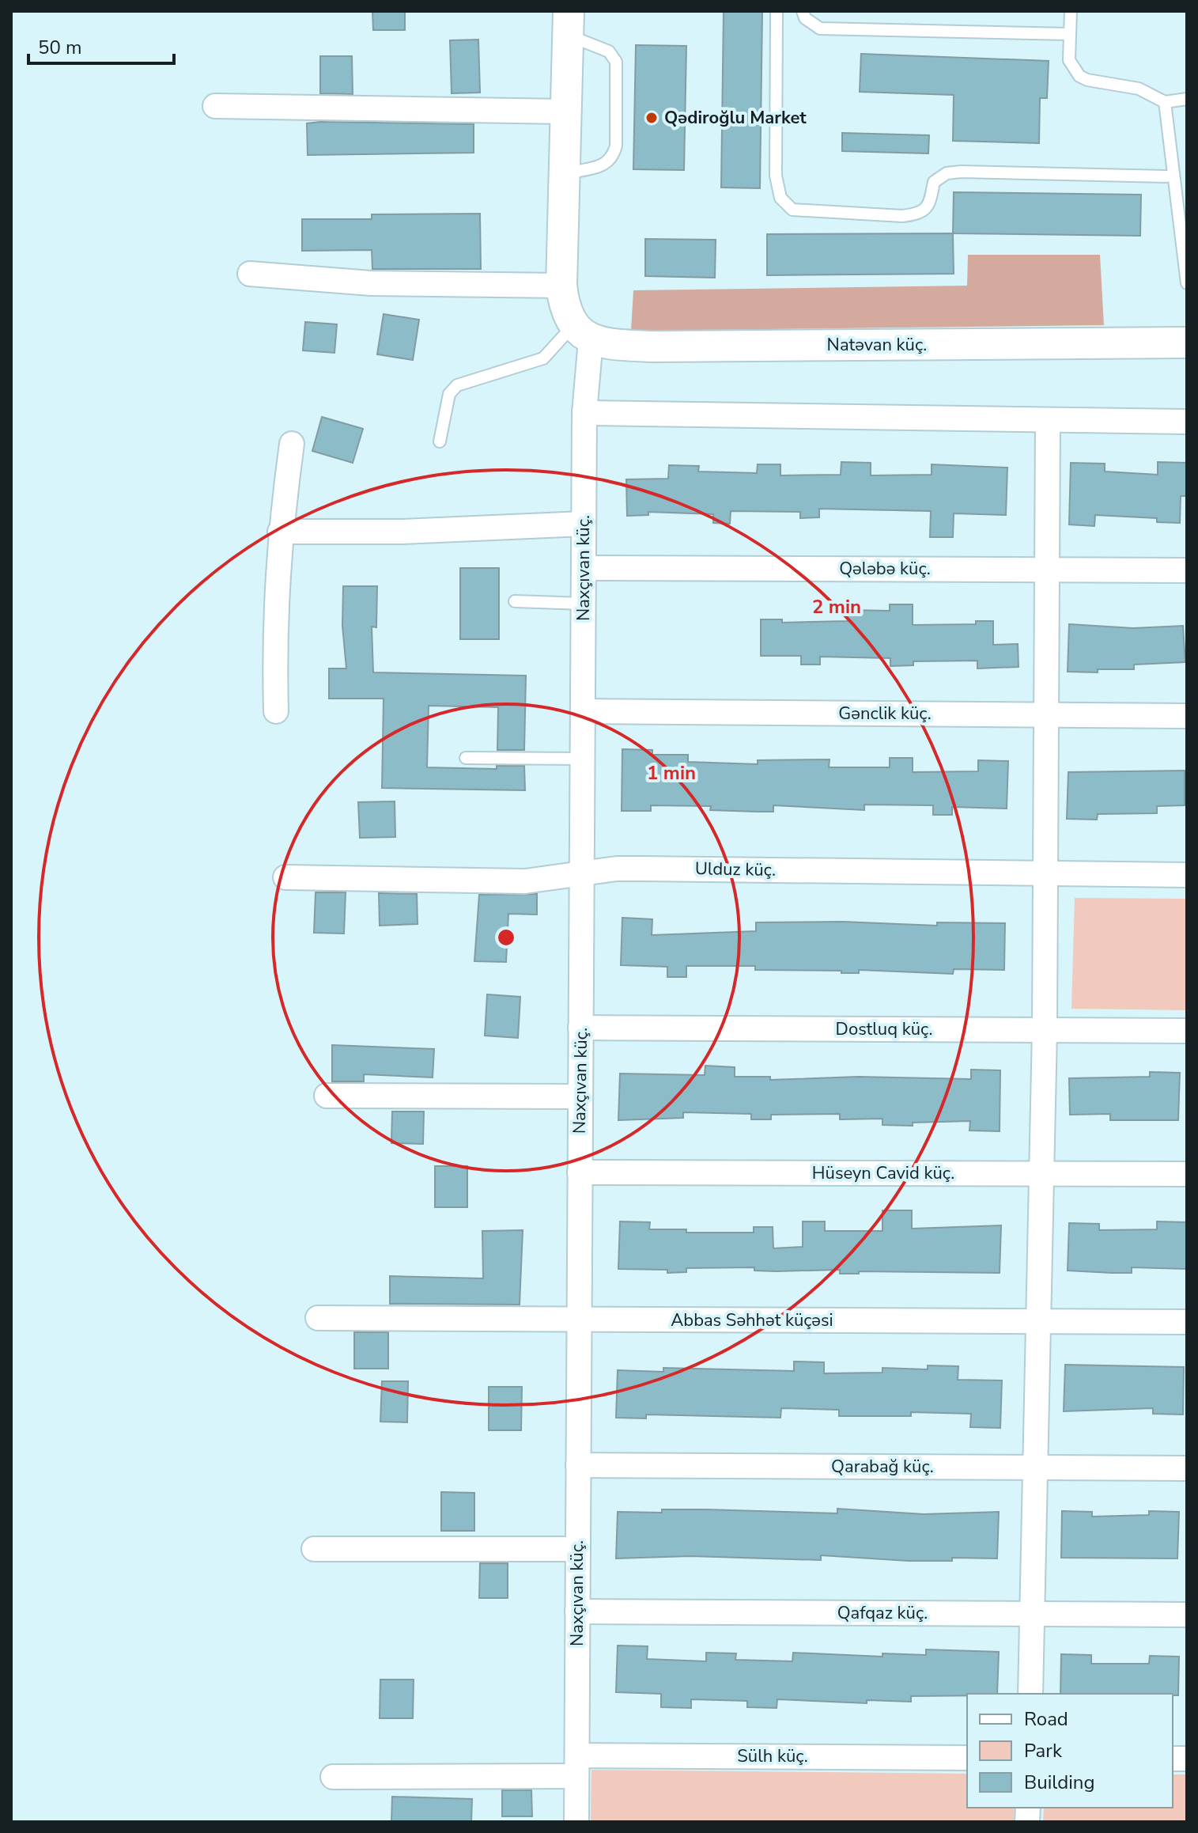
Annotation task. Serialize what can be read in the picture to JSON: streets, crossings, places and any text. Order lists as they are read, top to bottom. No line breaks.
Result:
{"streets":{"street":["Natəvan küç.","Naxçıvan küç.","Qələbə küç.","Gənclik küç.","Ulduz küç.","Dostluq küç.","Hüseyn Cavid küç.","Abbas Səhhət küçəsi","Qarabağ küç.","Qafqaz küç.","Sülh küç."]},"crossings":[["Natəvan küç.","Naxçıvan küç."],["Naxçıvan küç.","Qələbə küç."],["Naxçıvan küç.","Gənclik küç."],["Naxçıvan küç.","Ulduz küç."],["Naxçıvan küç.","Dostluq küç."],["Naxçıvan küç.","Hüseyn Cavid küç."],["Naxçıvan küç.","Abbas Səhhət küçəsi"],["Naxçıvan küç.","Qarabağ küç."],["Naxçıvan küç.","Qafqaz küç."],["Naxçıvan küç.","Sülh küç."]],"places":["Qədiroğlu Market"],"legend":["Road","Park","Building"],"scale_bar":"50 m","rings":["2 min","1 min"]}
